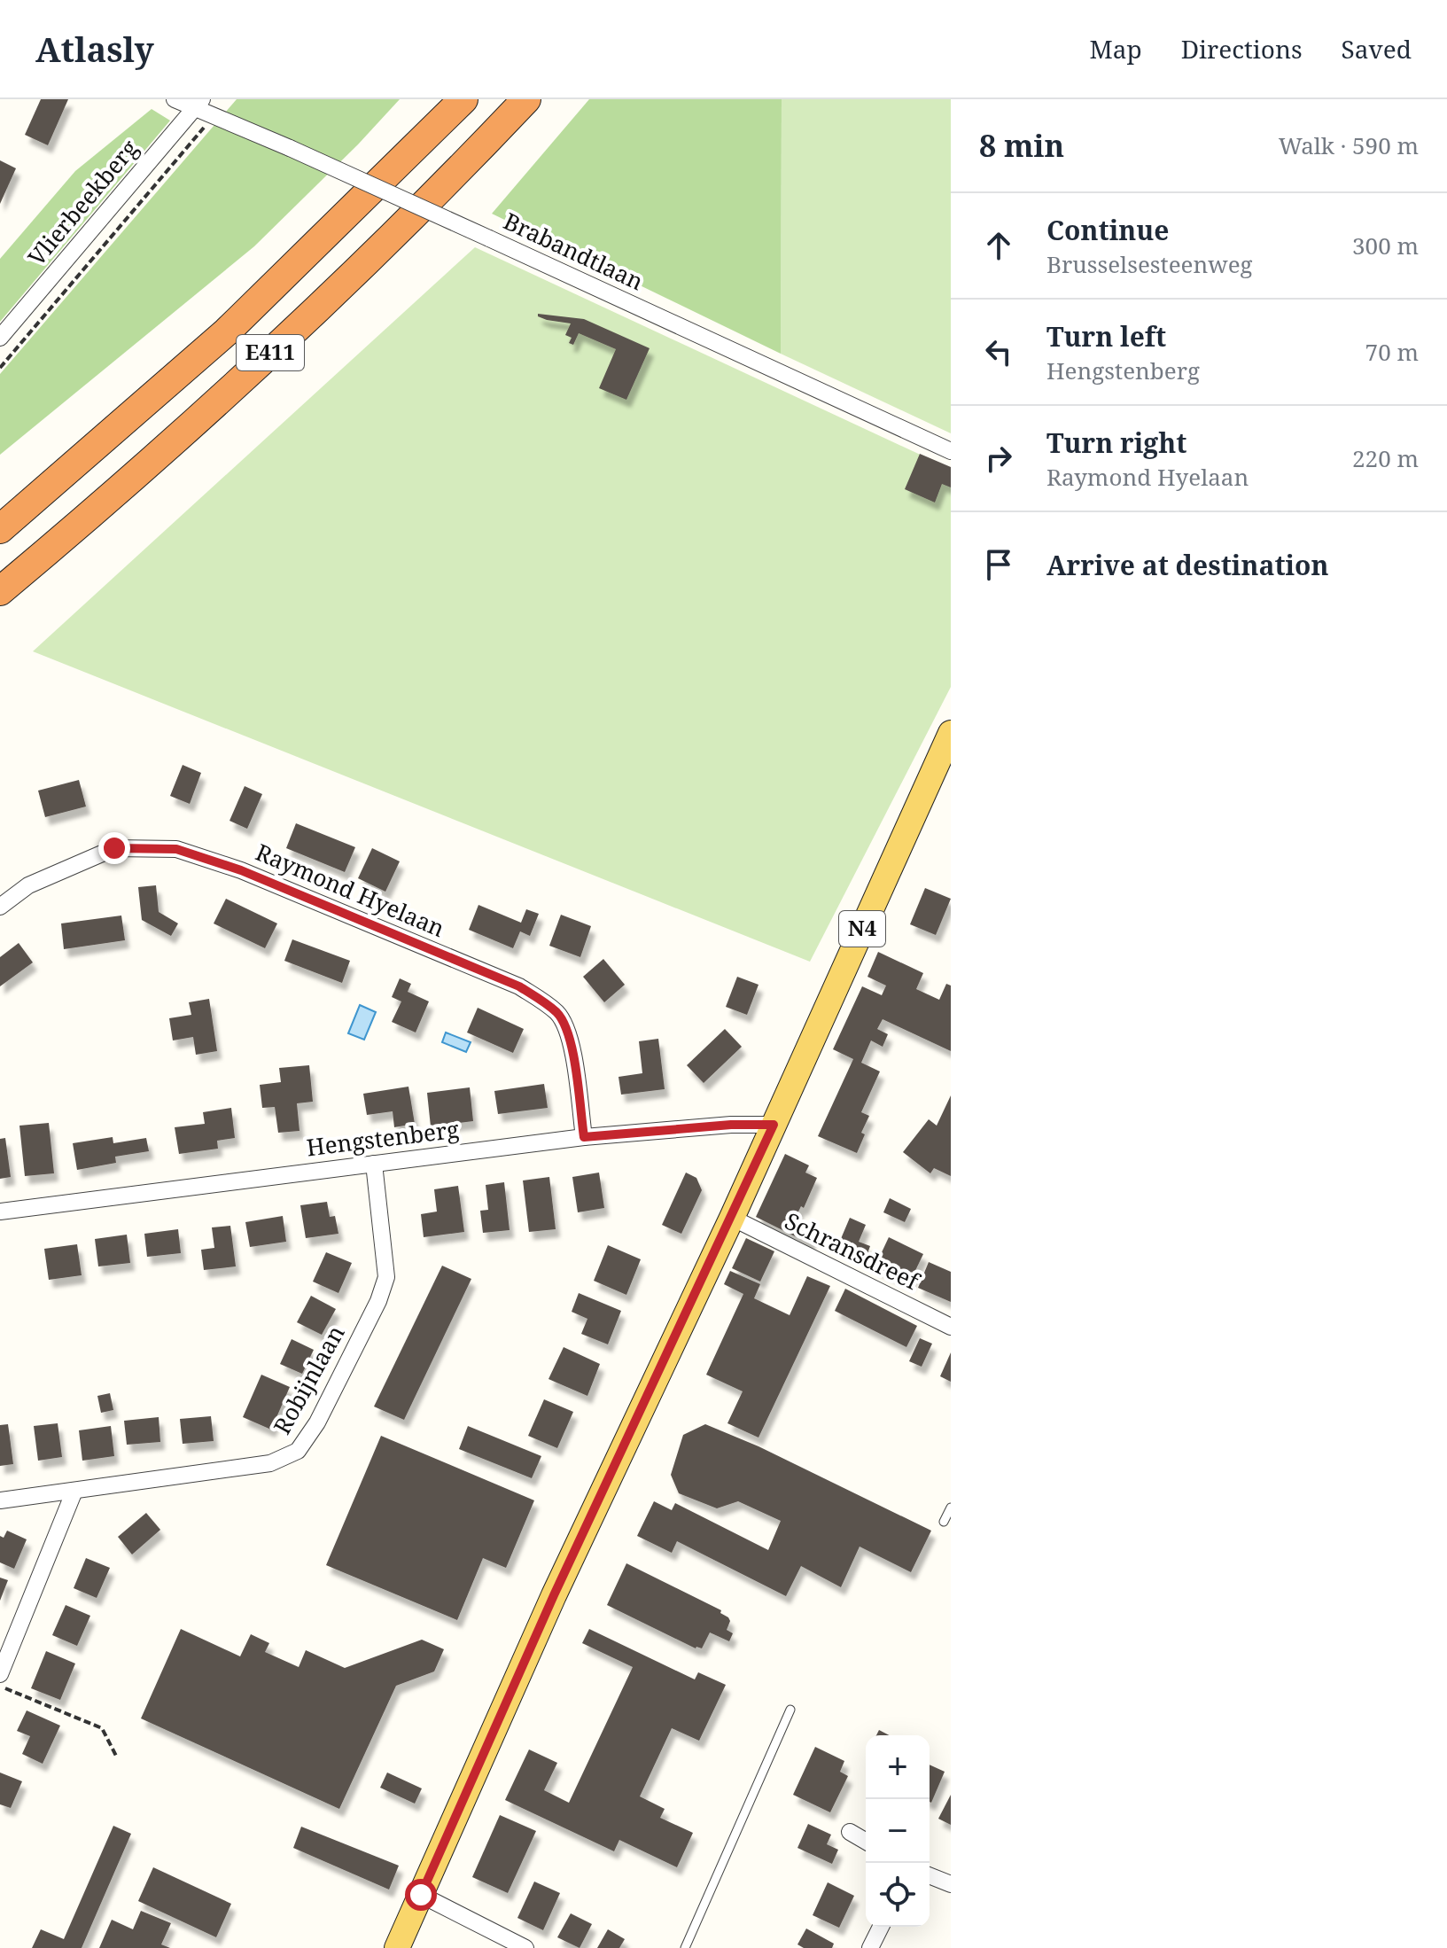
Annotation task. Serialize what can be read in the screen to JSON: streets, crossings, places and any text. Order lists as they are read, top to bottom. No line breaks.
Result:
{"streets":{"highway":["E411"],"main road":["N4"],"street":["Vlierbeekberg","Brabandtlaan","Raymond Hyelaan","Hengstenberg","Schransdreef","Robijnlaan"]},"crossings":[["Vlierbeekberg","Brabandtlaan"],["Raymond Hyelaan","Hengstenberg"],["N4","Hengstenberg"],["N4","Schransdreef"],["Hengstenberg","Robijnlaan"]],"page":{"header":"Atlasly","nav":["Map","Directions","Saved"],"heading":["8 min","Walk · 590 m"],"list":[["Continue","Brusselsesteenweg","300 m"],["Turn left","Hengstenberg","70 m"],["Turn right","Raymond Hyelaan","220 m"],"Arrive at destination"],"map_buttons":["+","−"]}}
